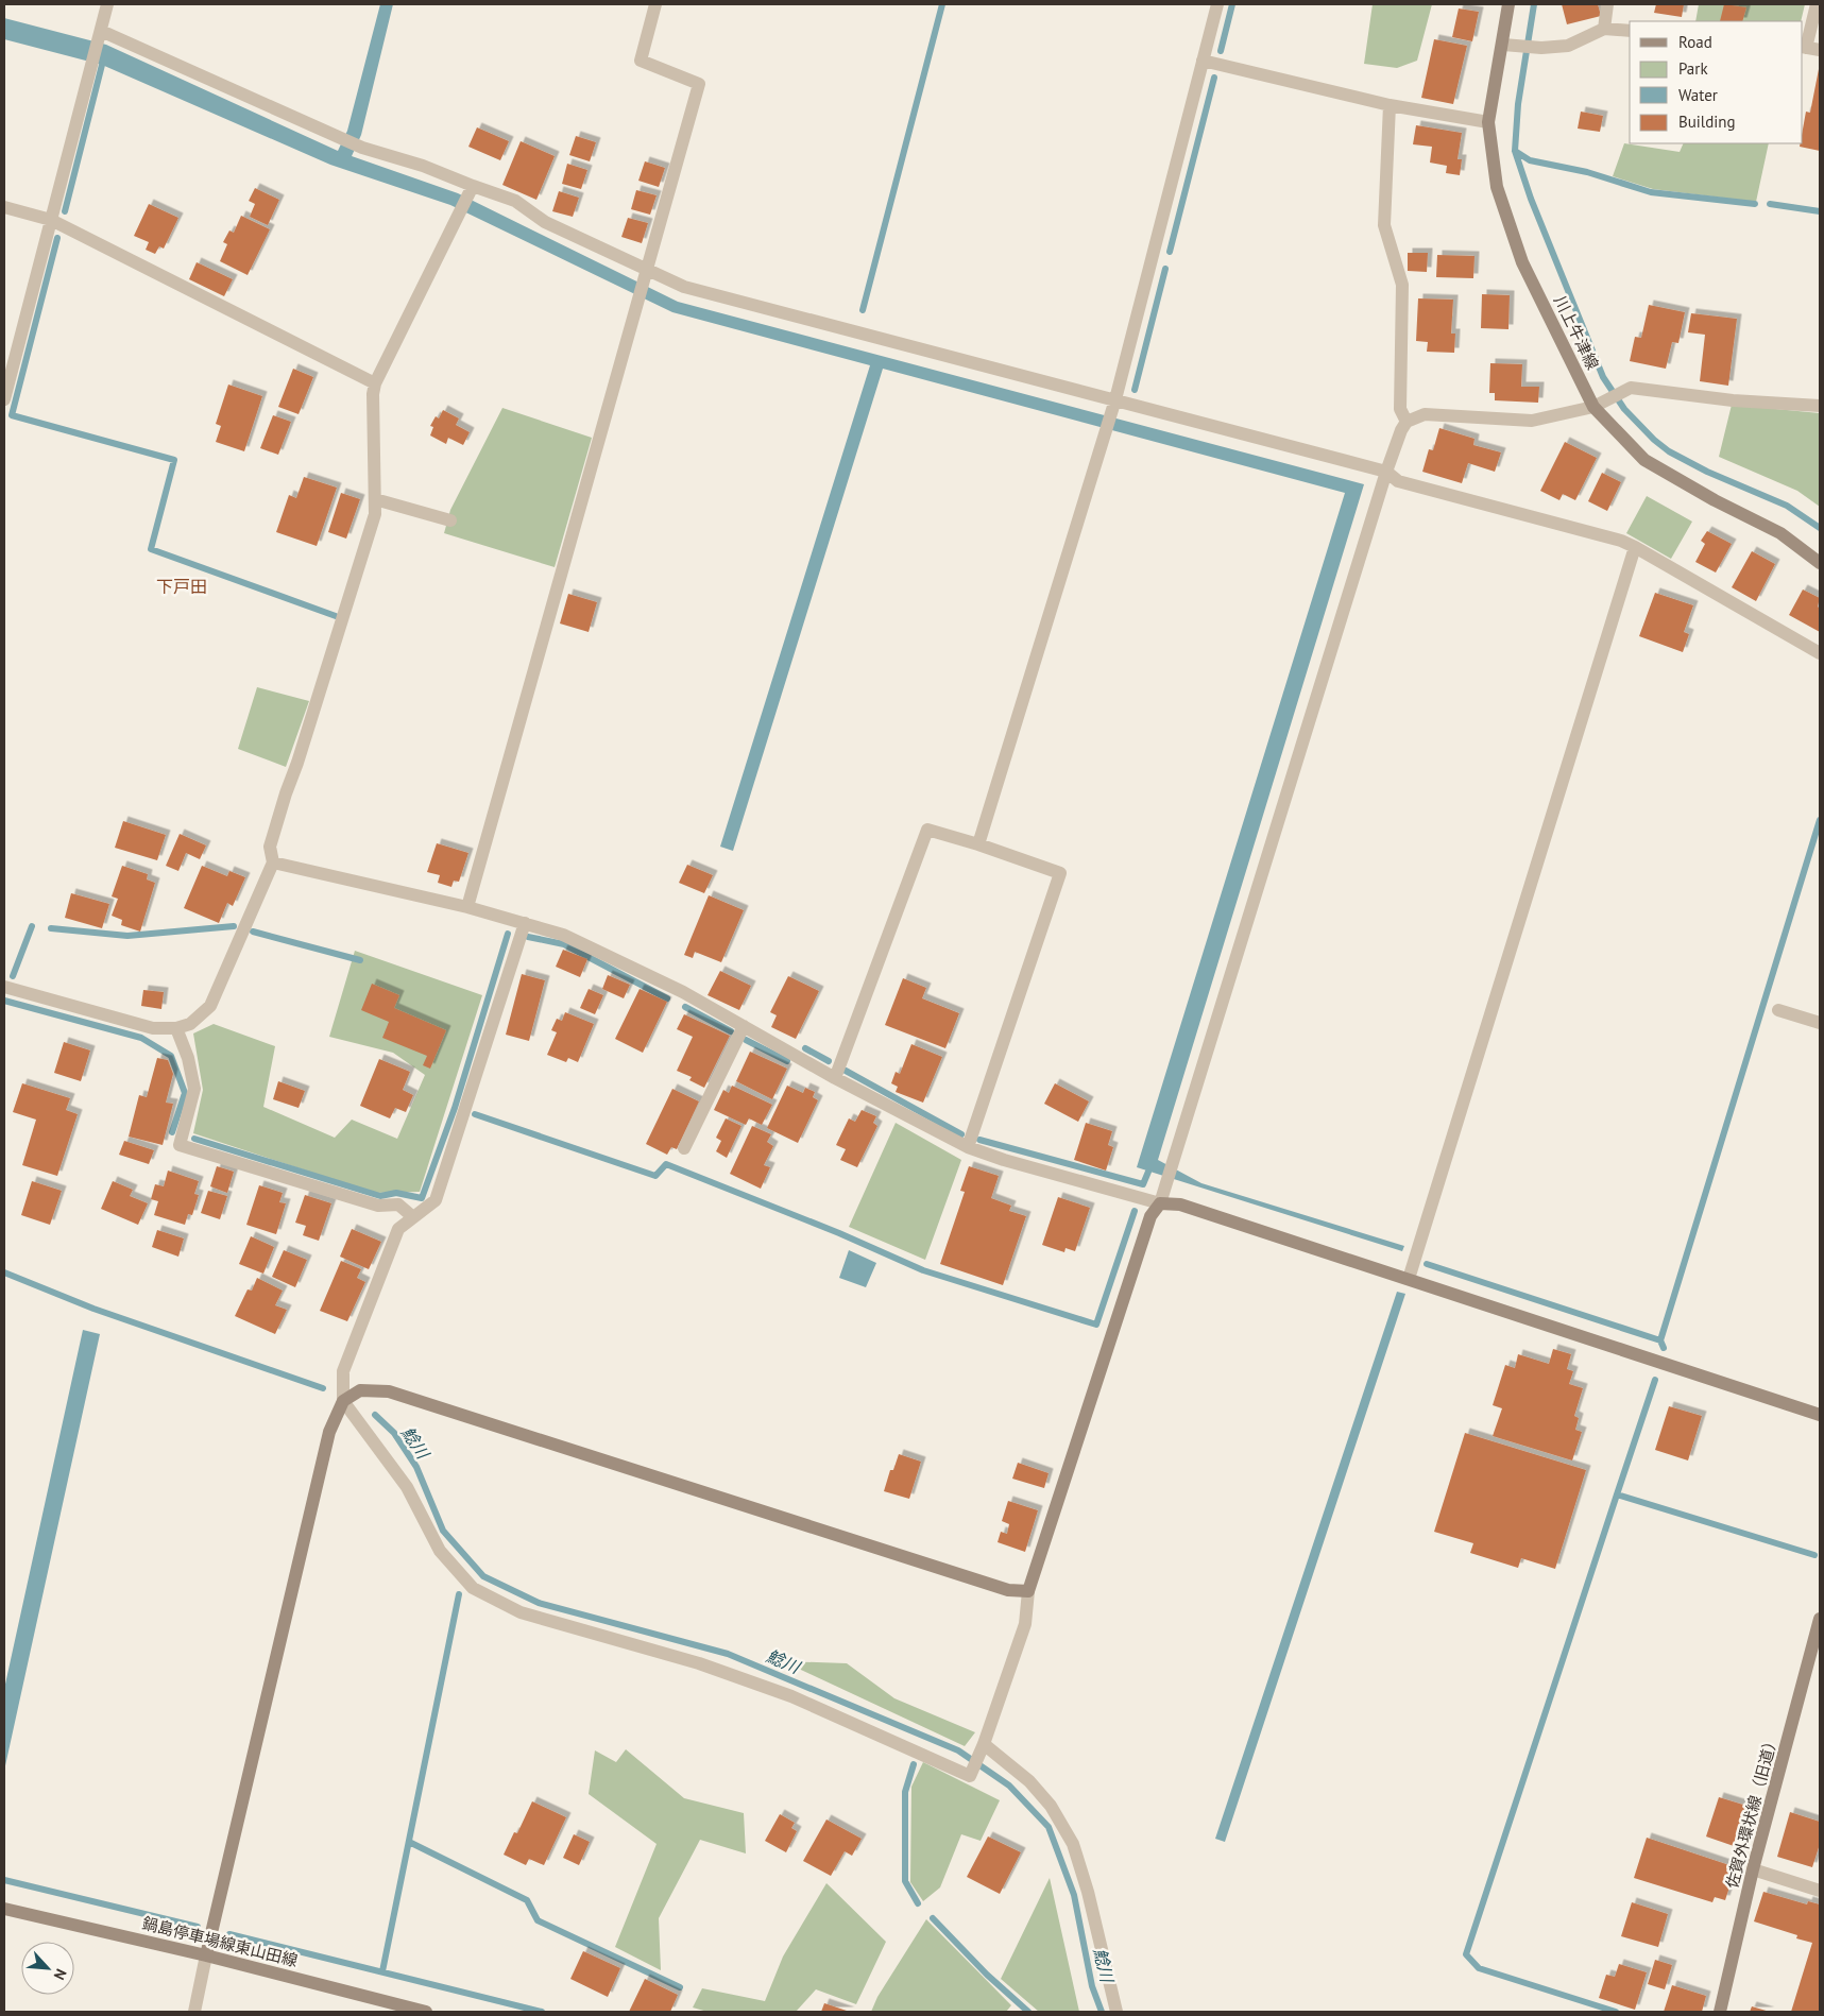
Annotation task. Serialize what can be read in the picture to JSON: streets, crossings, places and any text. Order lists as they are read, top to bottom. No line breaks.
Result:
{"streets":{"street":["川上牛津線","佐賀外環状線（旧道）","鍋島停車場線東山田線"]},"districts":["下戸田"],"water":["鯰川"],"legend":["Road","Park","Water","Building"],"north":"bottom right"}
